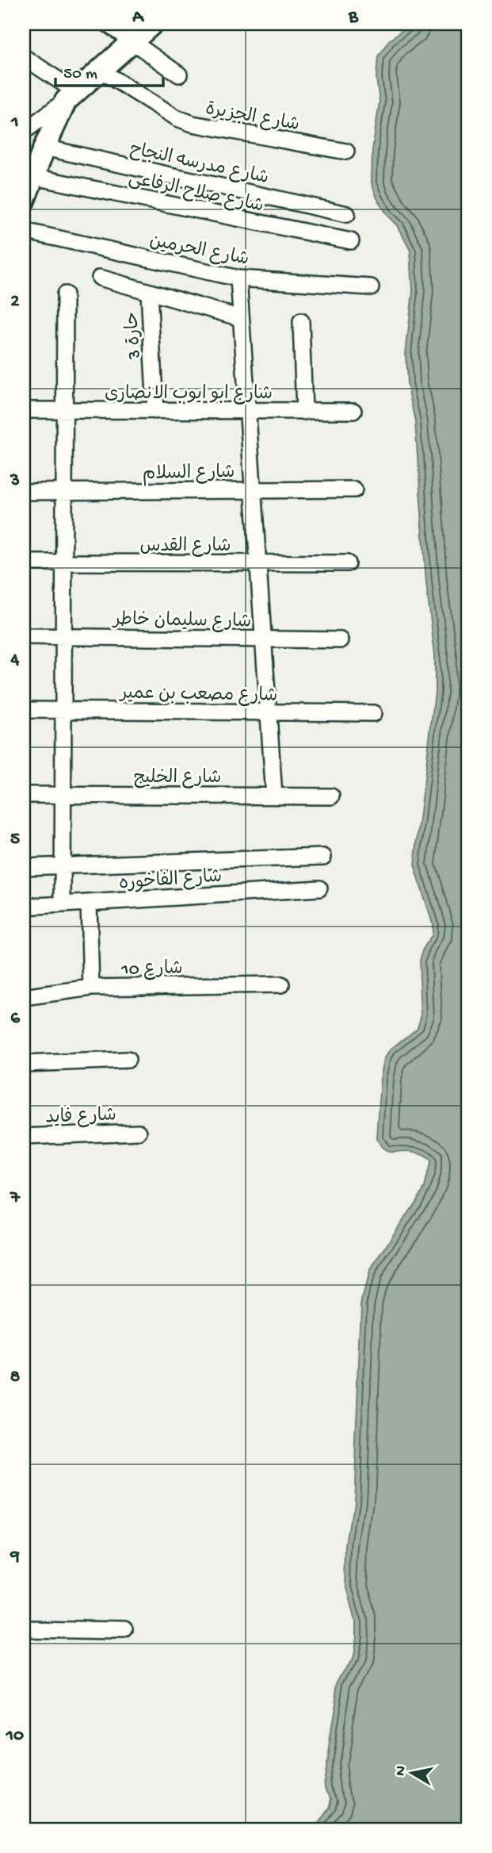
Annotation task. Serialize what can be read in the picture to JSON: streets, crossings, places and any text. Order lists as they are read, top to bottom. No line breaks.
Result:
{"streets":{"street":["شارع الجزيرة","شارع مدرسه النجاح","شارع صلاح الرفاعى","شارع الحرمين","حارة 3","شارع ابو ايوب الانصارى","شارع السلام","شارع القدس","شارع سليمان خاطر","شارع مصعب بن عمير","شارع الخليج","شارع الفاخوره","شارع 10","شارع فايد"]},"crossings":[["حارة 3","شارع ابو ايوب الانصارى"]],"scale_bar":"50 m","north":"left","grid":{"columns":["A","B"],"rows":["1","2","3","4","5","6","7","8","9","10"]}}
